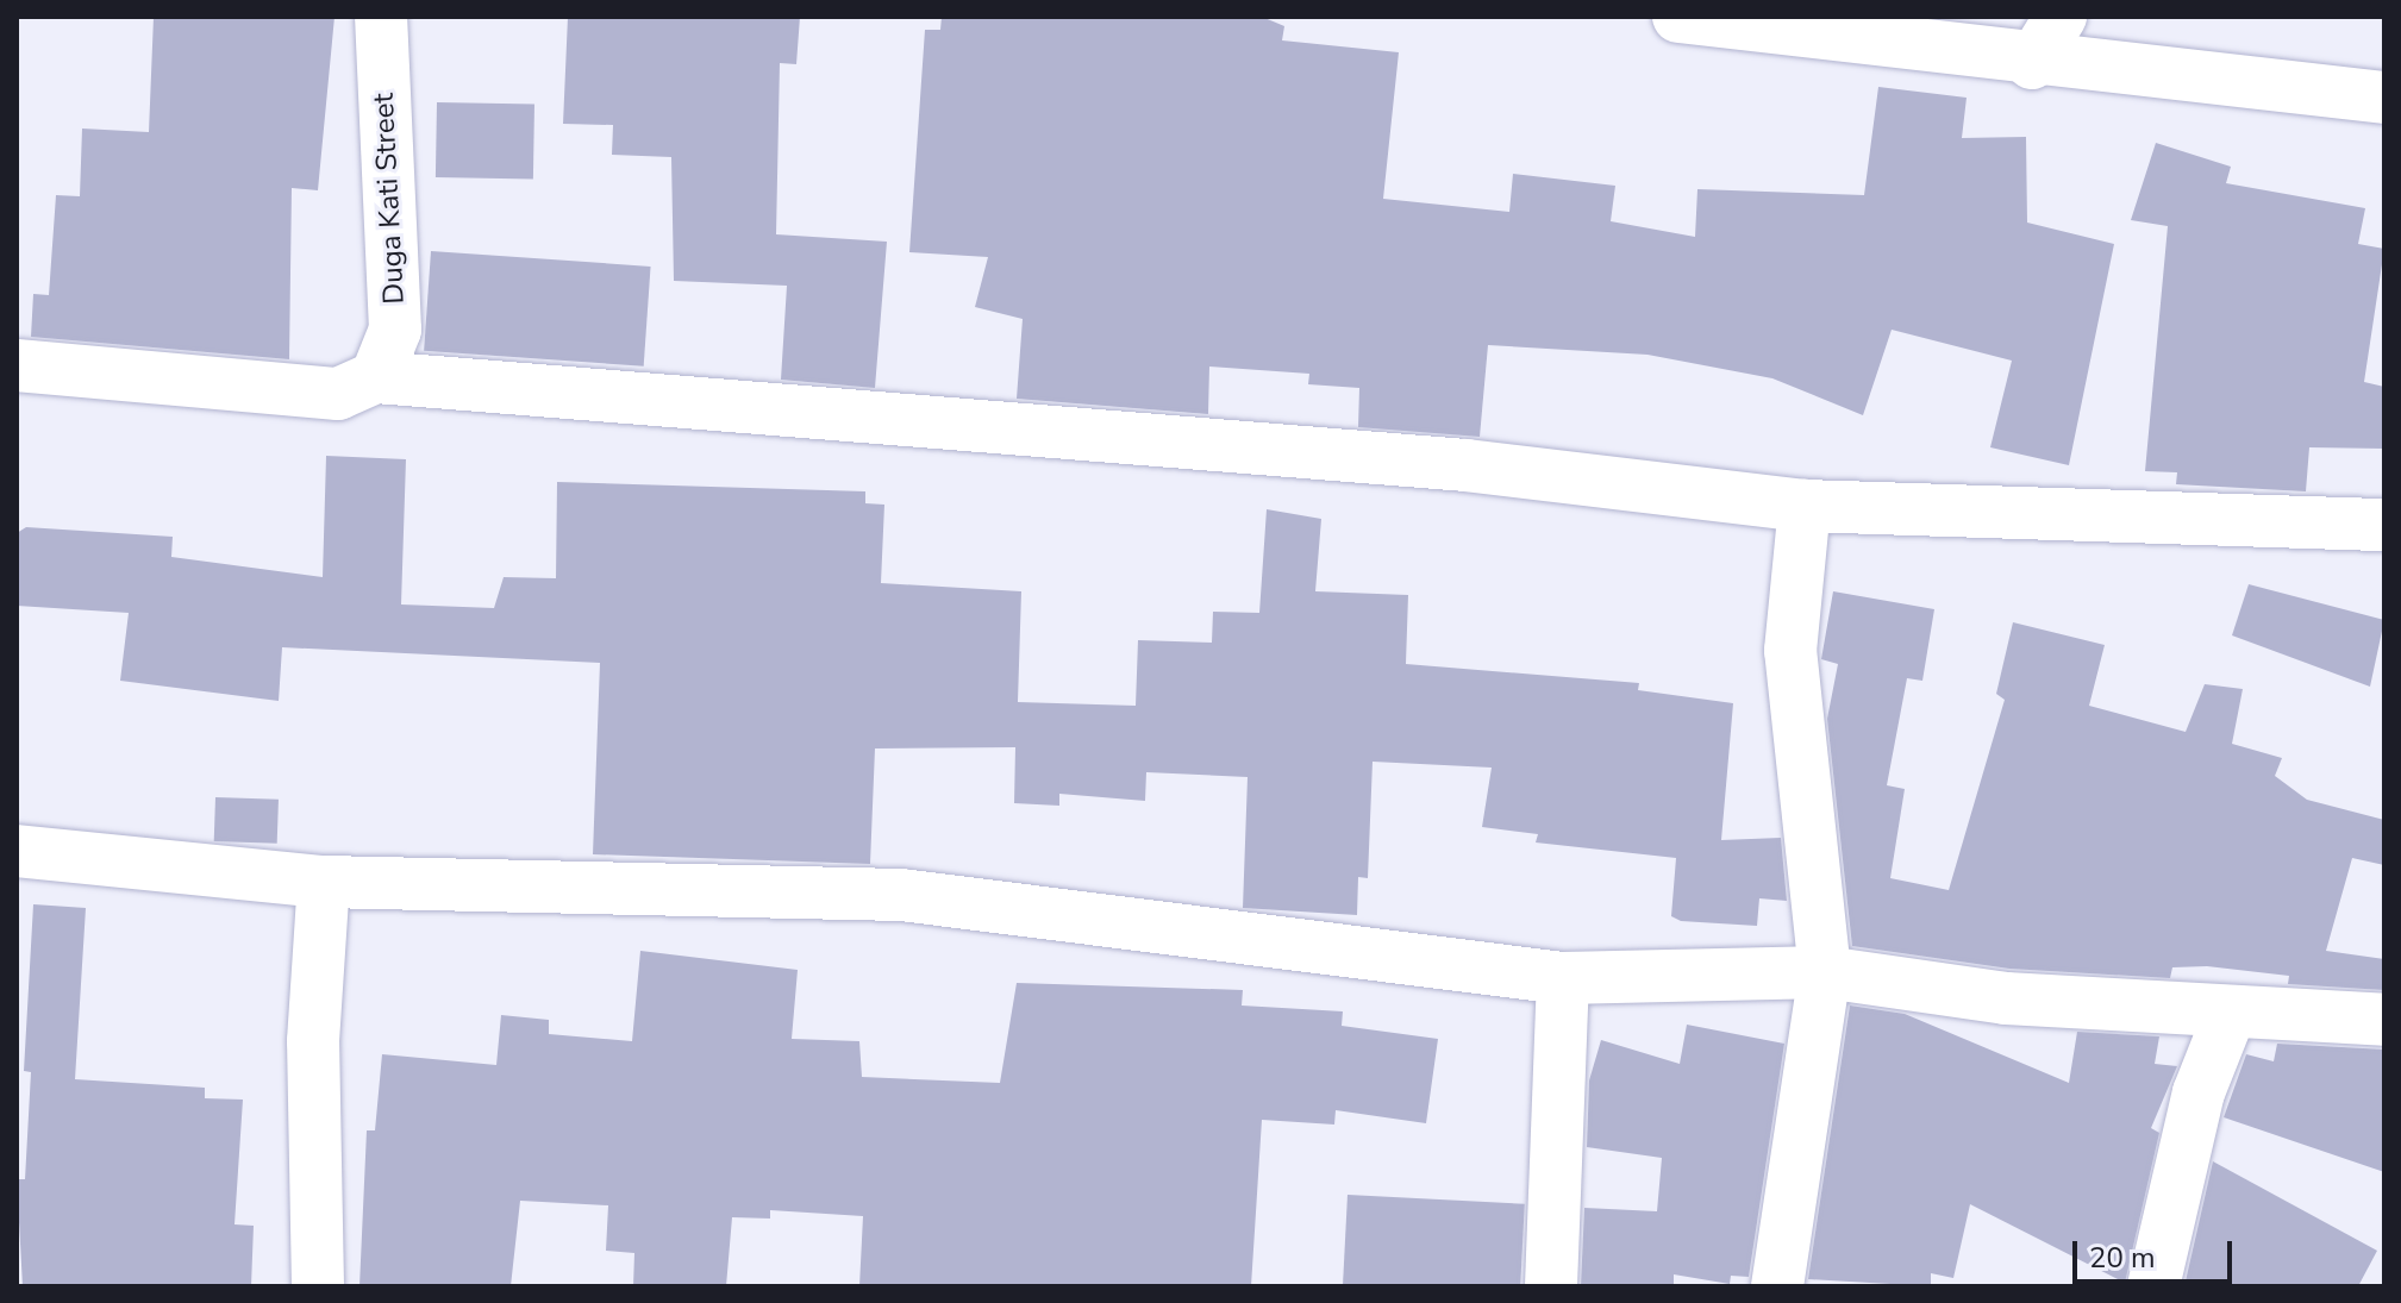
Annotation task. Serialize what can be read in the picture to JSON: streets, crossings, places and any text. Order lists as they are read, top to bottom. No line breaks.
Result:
{"streets":{"street":["Duga Kati Street"]},"scale_bar":"20 m"}
